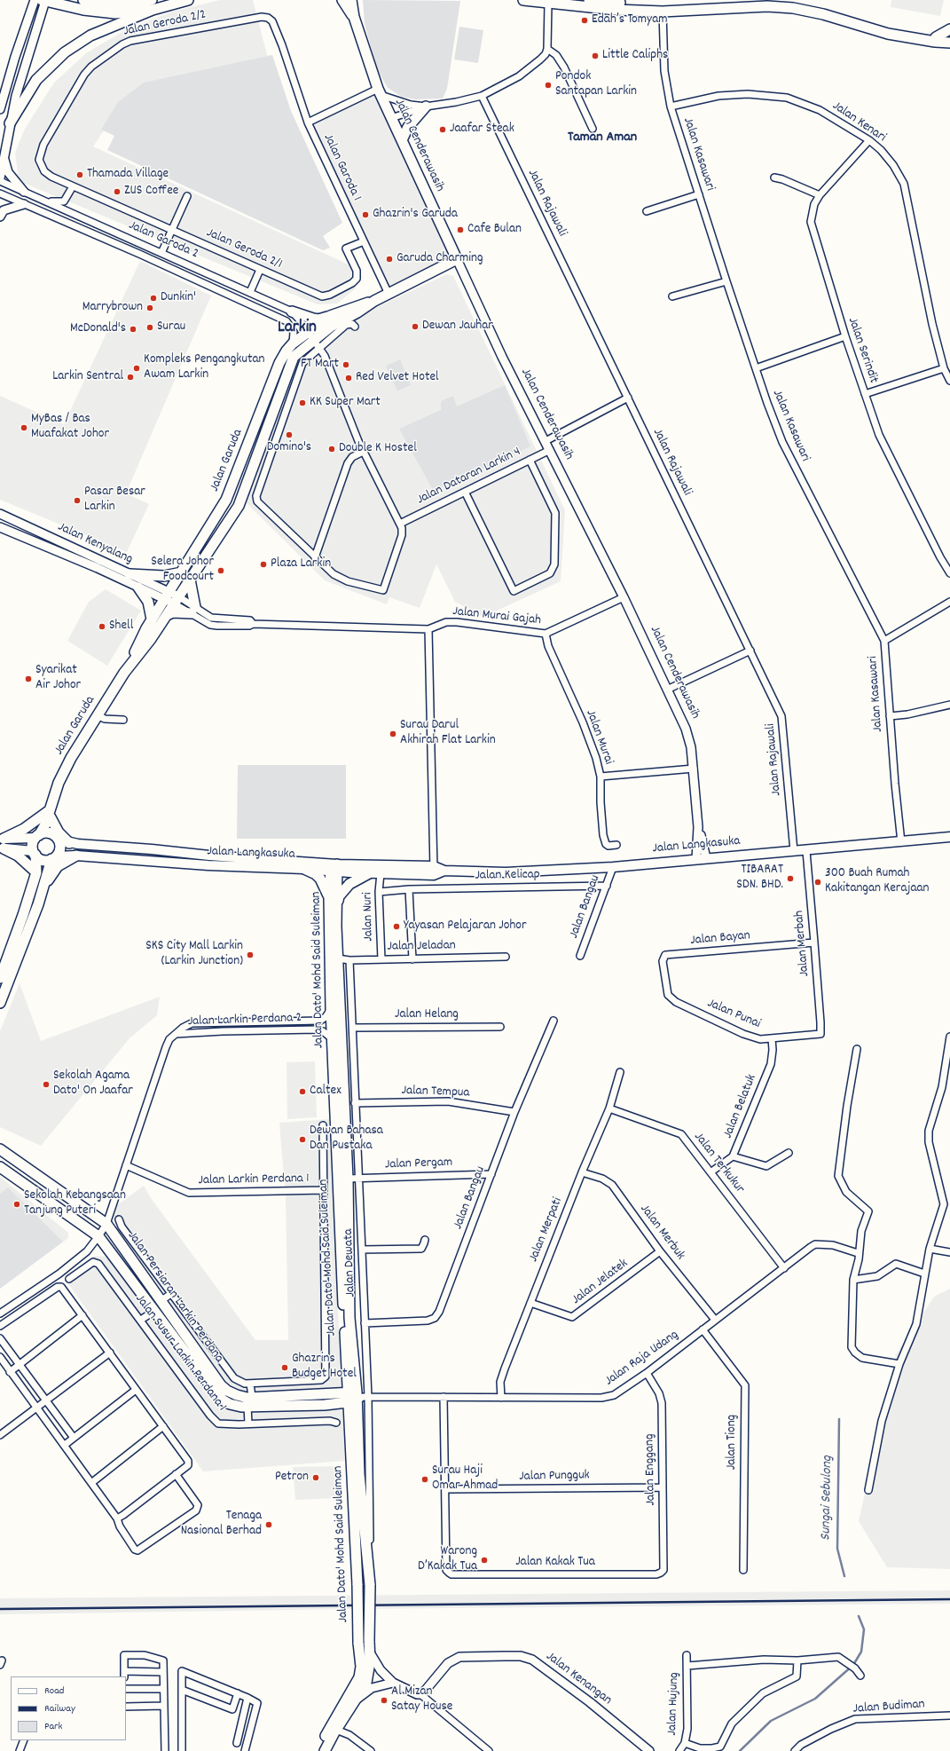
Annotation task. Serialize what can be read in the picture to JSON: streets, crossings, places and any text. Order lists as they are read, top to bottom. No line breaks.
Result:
{"streets":{"main road":["Jalan Cenderawasih","Jalan Garuda","Jalan Langkasuka","Jalan Dato' Mohd Said Suleiman","Jalan Persiaran Larkin Perdana"],"street":["Jalan Geroda 2/2","Jalan Kenari","Jalan Kasawari","Jalan Garoda 1","Jalan Rajawali","Jalan Garoda 2","Jalan Geroda 2/1","Jalan Serindit","Jalan Dataran Larkin 4","Jalan Kenyalang","Jalan Murai Gajah","Jalan Murai","Jalan Kelicap","Jalan Bangau","Jalan Nuri","Jalan Bayan","Jalan Merbah","Jalan Jeladan","Jalan Punai","Jalan Helang","Jalan Larkin Perdana 2","Jalan Tempua","Jalan Belatuk","Jalan Terkukur","Jalan Pergam","Jalan Larkin Perdana 1","Jalan Merpati","Jalan Merbuk","Jalan Dewata","Jalan Jelatek","Jalan Susur Larkin Perdana 1","Jalan Raja Udang","Jalan Tiong","Jalan Enggang","Jalan Pungguk","Jalan Kakak Tua","Jalan Kenangan","Jalan Hujung","Jalan Budiman"]},"crossings":[["Jalan Geroda 2/2","Jalan Garoda 1"],["Jalan Geroda 2/2","Jalan Geroda 2/1"],["Jalan Kenari","Jalan Kasawari"],["Jalan Kenari","Jalan Serindit"],["Jalan Cenderawasih","Jalan Garoda 1"],["Jalan Cenderawasih","Jalan Garuda"],["Jalan Cenderawasih","Jalan Dataran Larkin 4"],["Jalan Cenderawasih","Jalan Murai Gajah"],["Jalan Cenderawasih","Jalan Langkasuka"],["Jalan Kasawari","Jalan Langkasuka"],["Jalan Garoda 1","Jalan Geroda 2/1"],["Jalan Garoda 1","Jalan Garuda"],["Jalan Rajawali","Jalan Langkasuka"],["Jalan Garoda 2","Jalan Garuda"],["Jalan Garoda 2","Jalan Dataran Larkin 4"],["Jalan Garuda","Jalan Kenyalang"],["Jalan Garuda","Jalan Murai Gajah"],["Jalan Garuda","Jalan Langkasuka"],["Jalan Kenyalang","Jalan Murai Gajah"],["Jalan Murai Gajah","Jalan Murai"],["Jalan Langkasuka","Jalan Bangau"],["Jalan Langkasuka","Jalan Nuri"],["Jalan Langkasuka","Jalan Merbah"],["Jalan Langkasuka","Jalan Dato' Mohd Said Suleiman"],["Jalan Kelicap","Jalan Bangau"],["Jalan Kelicap","Jalan Nuri"],["Jalan Bangau","Jalan Tempua"],["Jalan Bangau","Jalan Pergam"],["Jalan Bangau","Jalan Dewata"],["Jalan Nuri","Jalan Jeladan"],["Jalan Bayan","Jalan Merbah"],["Jalan Bayan","Jalan Punai"],["Jalan Merbah","Jalan Punai"],["Jalan Jeladan","Jalan Dato' Mohd Said Suleiman"],["Jalan Jeladan","Jalan Dewata"],["Jalan Dato' Mohd Said Suleiman","Jalan Larkin Perdana 2"],["Jalan Dato' Mohd Said Suleiman","Jalan Pergam"],["Jalan Dato' Mohd Said Suleiman","Jalan Dewata"],["Jalan Dato' Mohd Said Suleiman","Jalan Persiaran Larkin Perdana"],["Jalan Dato' Mohd Said Suleiman","Jalan Raja Udang"],["Jalan Punai","Jalan Belatuk"],["Jalan Helang","Jalan Dewata"],["Jalan Larkin Perdana 2","Jalan Larkin Perdana 1"],["Jalan Larkin Perdana 2","Jalan Persiaran Larkin Perdana"],["Jalan Tempua","Jalan Dewata"],["Jalan Belatuk","Jalan Terkukur"],["Jalan Terkukur","Jalan Merpati"],["Jalan Terkukur","Jalan Raja Udang"],["Jalan Pergam","Jalan Dewata"],["Jalan Merpati","Jalan Merbuk"],["Jalan Merpati","Jalan Jelatek"],["Jalan Merpati","Jalan Raja Udang"],["Jalan Merbuk","Jalan Jelatek"],["Jalan Merbuk","Jalan Raja Udang"],["Jalan Dewata","Jalan Persiaran Larkin Perdana"],["Jalan Dewata","Jalan Raja Udang"],["Jalan Persiaran Larkin Perdana","Jalan Raja Udang"],["Jalan Raja Udang","Jalan Tiong"],["Jalan Raja Udang","Jalan Enggang"],["Jalan Enggang","Jalan Pungguk"],["Jalan Enggang","Jalan Kakak Tua"],["Jalan Pungguk","Jalan Kakak Tua"]],"districts":["Taman Aman","Larkin"],"water":["Sungai Sebulong"],"places":["Edah’s Tomyam","Little Caliphs","Pondok Santapan Larkin","Jaafar Steak","Thamada Village","ZUS Coffee","Ghazrin's Garuda","Cafe Bulan","Garuda Charming","Dunkin'","Marrybrown","Dewan Jauhar","Surau","McDonald's","FT Mart","Kompleks Pengangkutan Awam Larkin","Larkin Sentral","Red Velvet Hotel","KK Super Mart","MyBas / Bas Muafakat Johor","Domino's","Double K Hostel","Pasar Besar Larkin","Plaza Larkin","Selera Johor Foodcourt","Shell","Syarikat Air Johor","Surau Darul Akhirah Flat Larkin","TIBARAT SDN. BHD.","300 Buah Rumah Kakitangan Kerajaan","Yayasan Pelajaran Johor","SKS City Mall Larkin (Larkin Junction)","Sekolah Agama Dato' On Jaafar","Caltex","Dewan Bahasa Dan Pustaka","Sekolah Kebangsaan Tanjung Puteri","Ghazrins Budget Hotel","Petron","Surau Haji Omar Ahmad","Tenaga Nasional Berhad","Warong D’Kakak Tua","Al Mizan Satay House"],"legend":["Road","Railway","Park"]}
